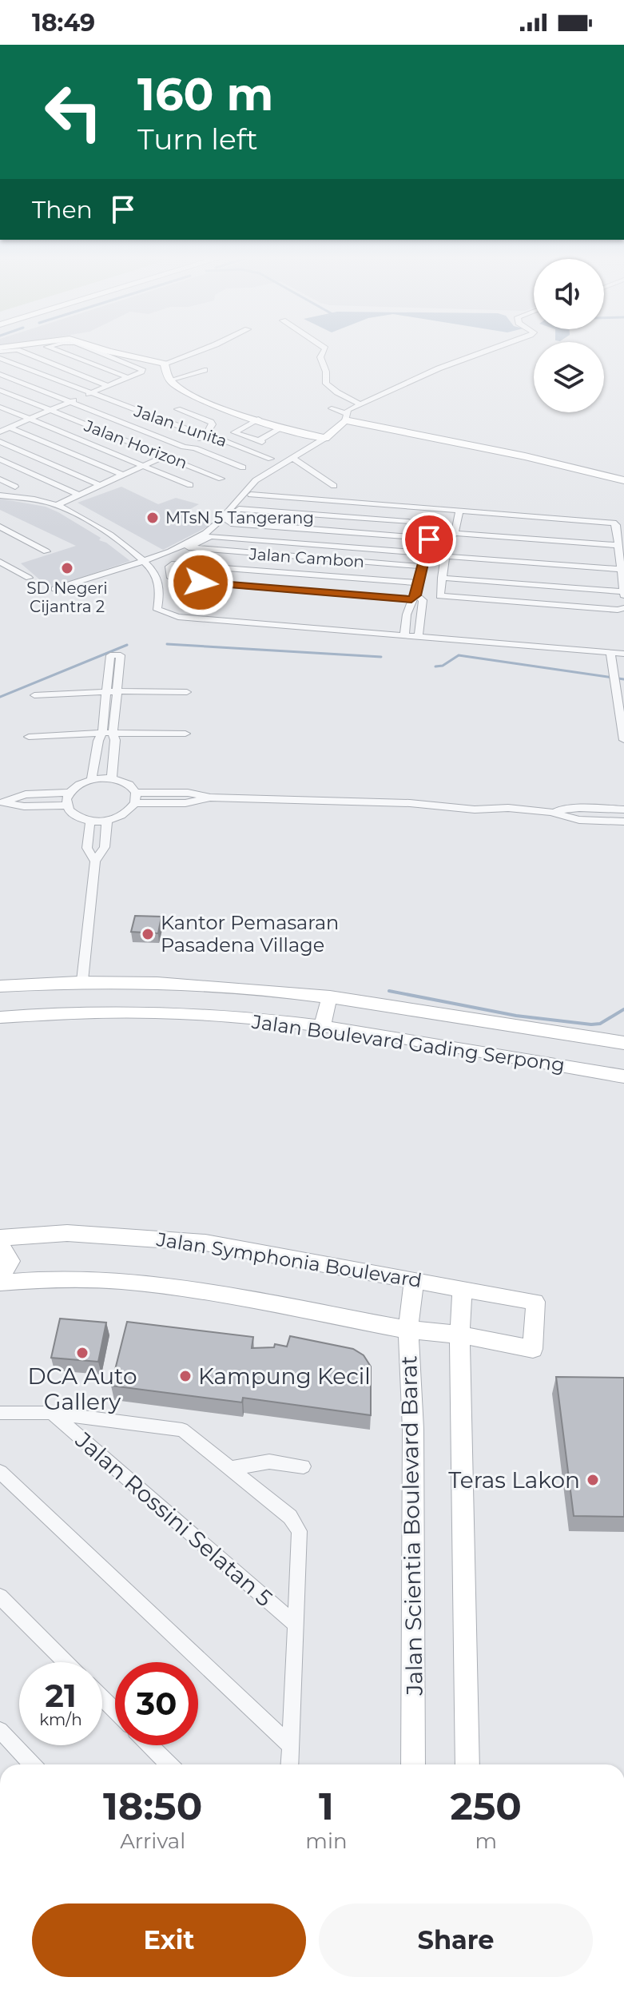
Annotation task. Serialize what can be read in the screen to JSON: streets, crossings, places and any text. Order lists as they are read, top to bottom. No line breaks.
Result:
{"streets":{"street":["Jalan Lunita","Jalan Horizon","Jalan Cambon","Jalan Boulevard Gading Serpong","Jalan Symphonia Boulevard","Jalan Rossini Selatan 5","Jalan Scientia Boulevard Barat"]},"crossings":[["Jalan Symphonia Boulevard","Jalan Scientia Boulevard Barat"]],"places":["MTsN 5 Tangerang","SD Negeri Cijantra 2","Kantor Pemasaran Pasadena Village","DCA Auto Gallery","Kampung Kecil","Teras Lakon"],"page":{"status":"18:49","turn":["160 m","Turn left"],"then":"Then","speed":"21 km/h","limit":"30","eta":["18:50","Arrival","1","min","250","m"],"buttons":["Exit","Share"]}}
